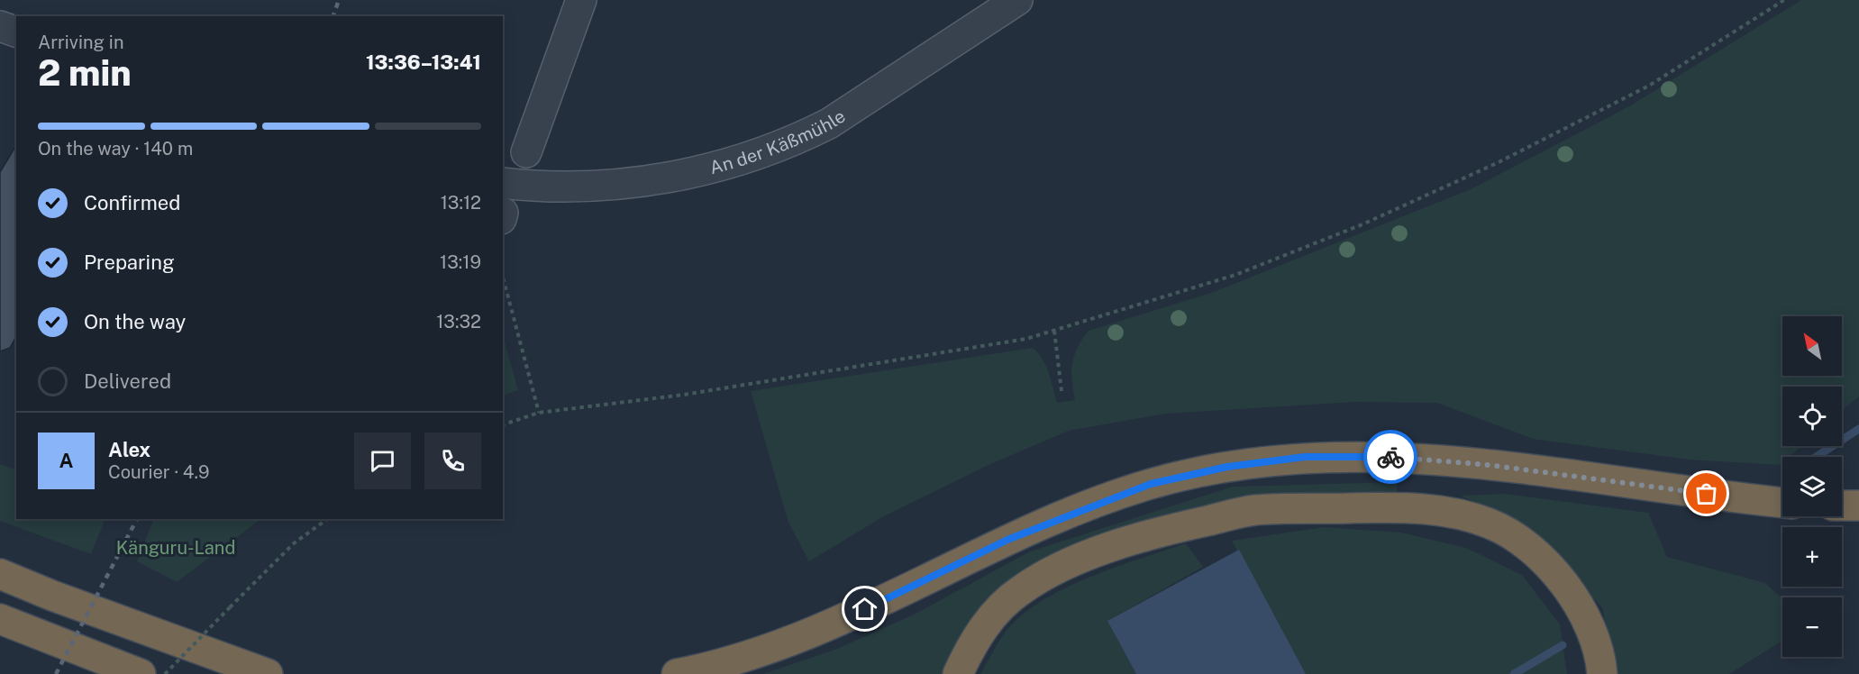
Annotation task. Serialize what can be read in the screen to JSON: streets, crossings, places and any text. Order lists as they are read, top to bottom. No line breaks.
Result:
{"streets":{"street":["An der Käßmühle"]},"parks":["Känguru-Land"],"north":"top left","page":{"heading":["2 min","Arriving in","13:36–13:41"],"panel":["Alex","Courier · 4.9"],"bar":"On the way · 140 m","list":[["Confirmed","13:12"],["Preparing","13:19"],["On the way","13:32"],"Delivered"],"map_buttons":["+","−"],"round":"A"}}
